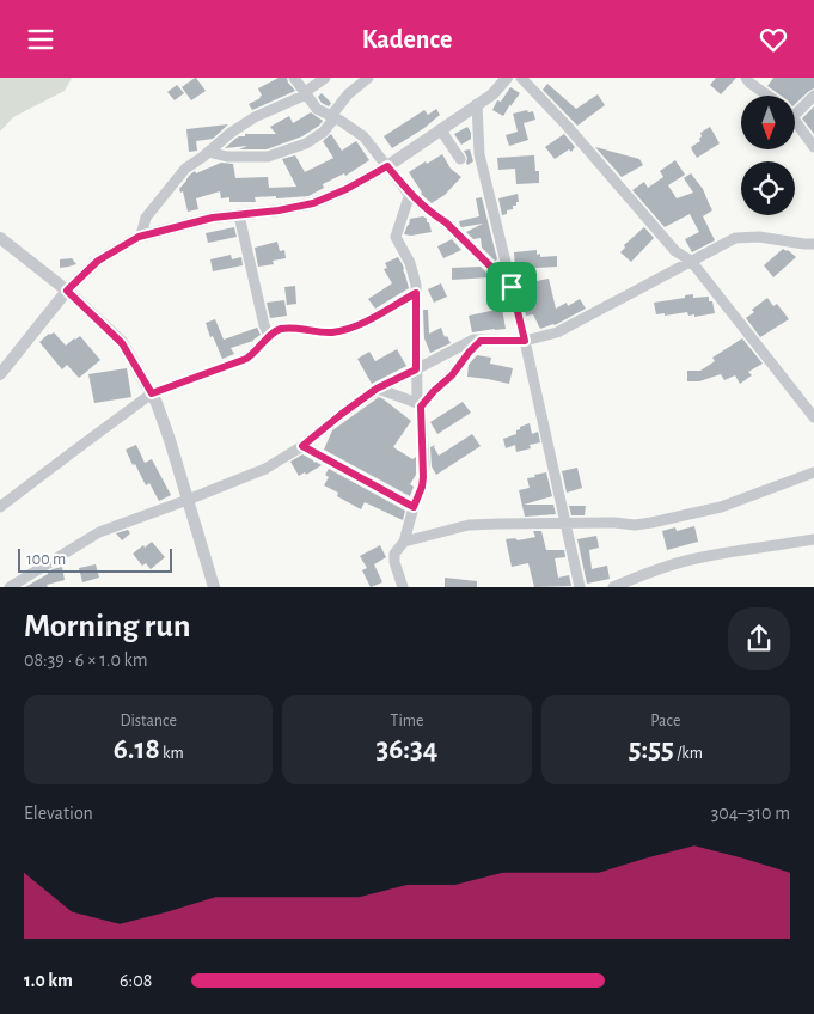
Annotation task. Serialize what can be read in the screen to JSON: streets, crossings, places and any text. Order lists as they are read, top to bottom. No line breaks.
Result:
{"scale_bar":"100 m","north":"bottom","page":{"header":"Kadence","scale":"100 m","heading":["Morning run","08:39 · 6 × 1.0 km"],"stats":[["Distance","6.18 km"],["Time","36:34"],["Pace","5:55 /km"]],"chart":["Elevation","304–310 m"],"list":[{"name":"1.0 km","note":"6:08"}]}}
